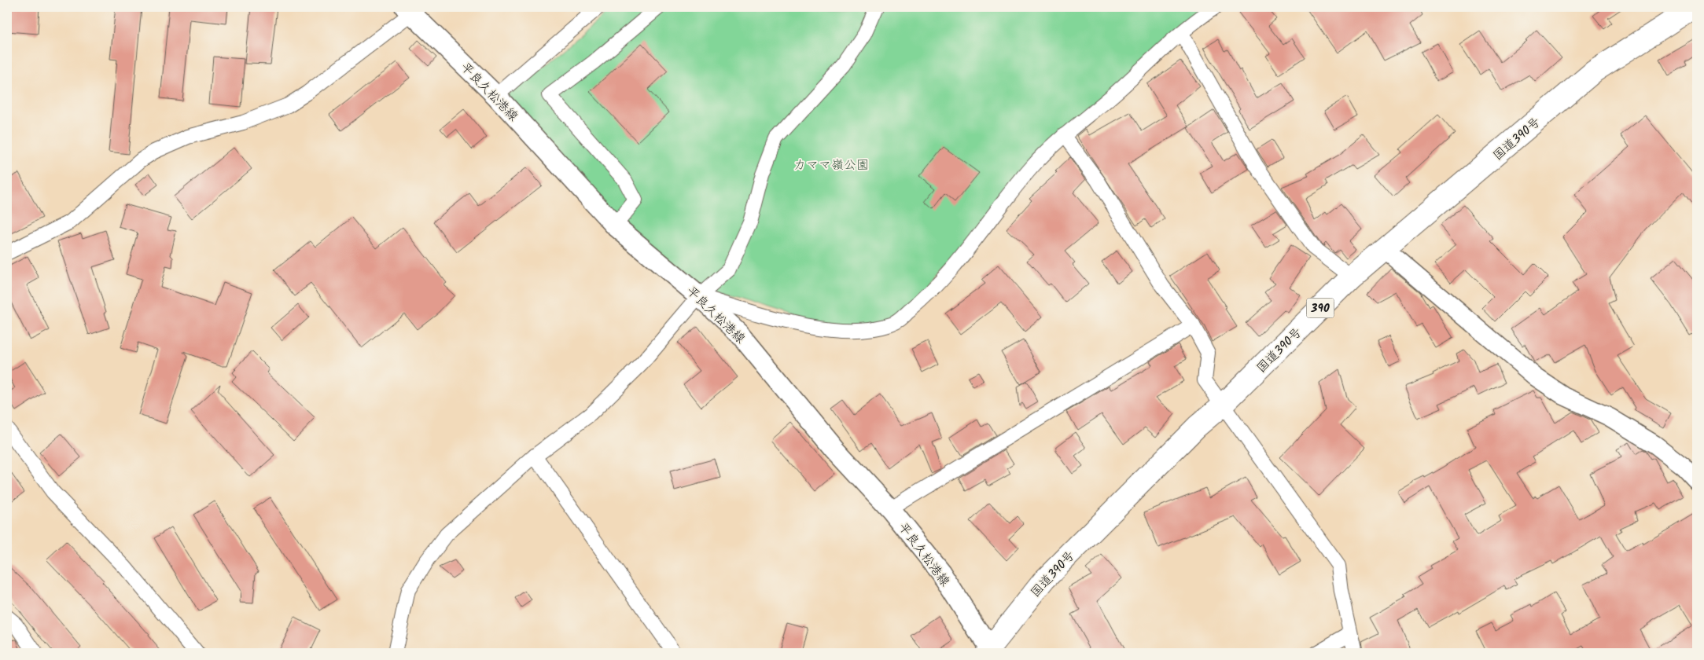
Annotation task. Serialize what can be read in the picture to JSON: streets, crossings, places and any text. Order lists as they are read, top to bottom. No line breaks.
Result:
{"streets":{"highway":["国道390号","390"],"main road":["平良久松港線"]},"crossings":[["平良久松港線","国道390号"]],"parks":["カママ嶺公園"]}
